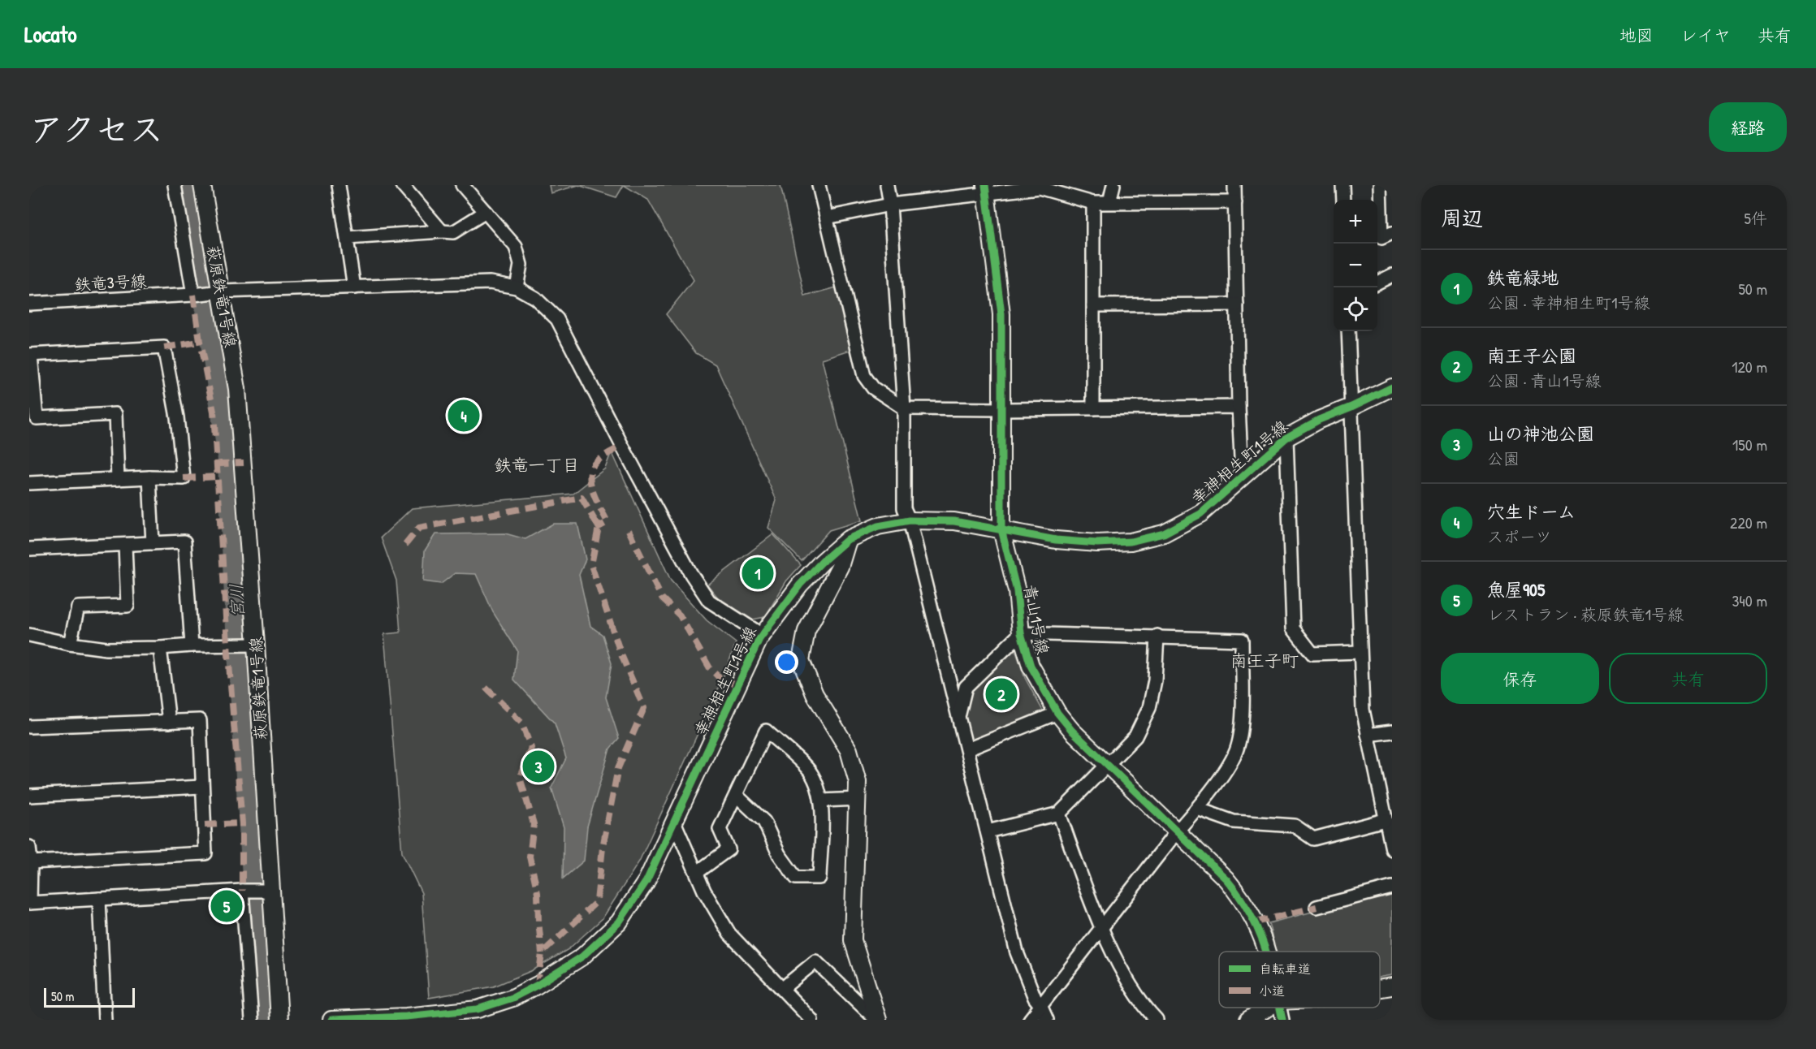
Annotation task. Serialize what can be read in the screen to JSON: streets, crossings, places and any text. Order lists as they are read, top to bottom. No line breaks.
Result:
{"streets":{"street":["鉄竜3号線","萩原鉄竜1号線","幸神相生町1号線","青山1号線"]},"crossings":[["鉄竜3号線","萩原鉄竜1号線"],["幸神相生町1号線","青山1号線"]],"districts":["鉄竜一丁目","南王子町"],"water":["宮川"],"legend":["自転車道","小道"],"scale_bar":"50 m","page":{"header":"Locato","nav":["地図","レイヤ","共有"],"title":"アクセス","buttons":["経路",["保存","共有"]],"heading":["周辺","5件"],"map_buttons":["+","−"],"list":[{"mark":"1","name":"鉄竜緑地","note":"公園 · 幸神相生町1号線","value":"50 m"},{"mark":"2","name":"南王子公園","note":"公園 · 青山1号線","value":"120 m"},{"mark":"3","name":"山の神池公園","note":"公園","value":"150 m"},{"mark":"4","name":"穴生ドーム","note":"スポーツ","value":"220 m"},{"mark":"5","name":"魚屋905","note":"レストラン · 萩原鉄竜1号線","value":"340 m"}],"pins":["4","1","2","3","5"],"scale":"50 m"}}
